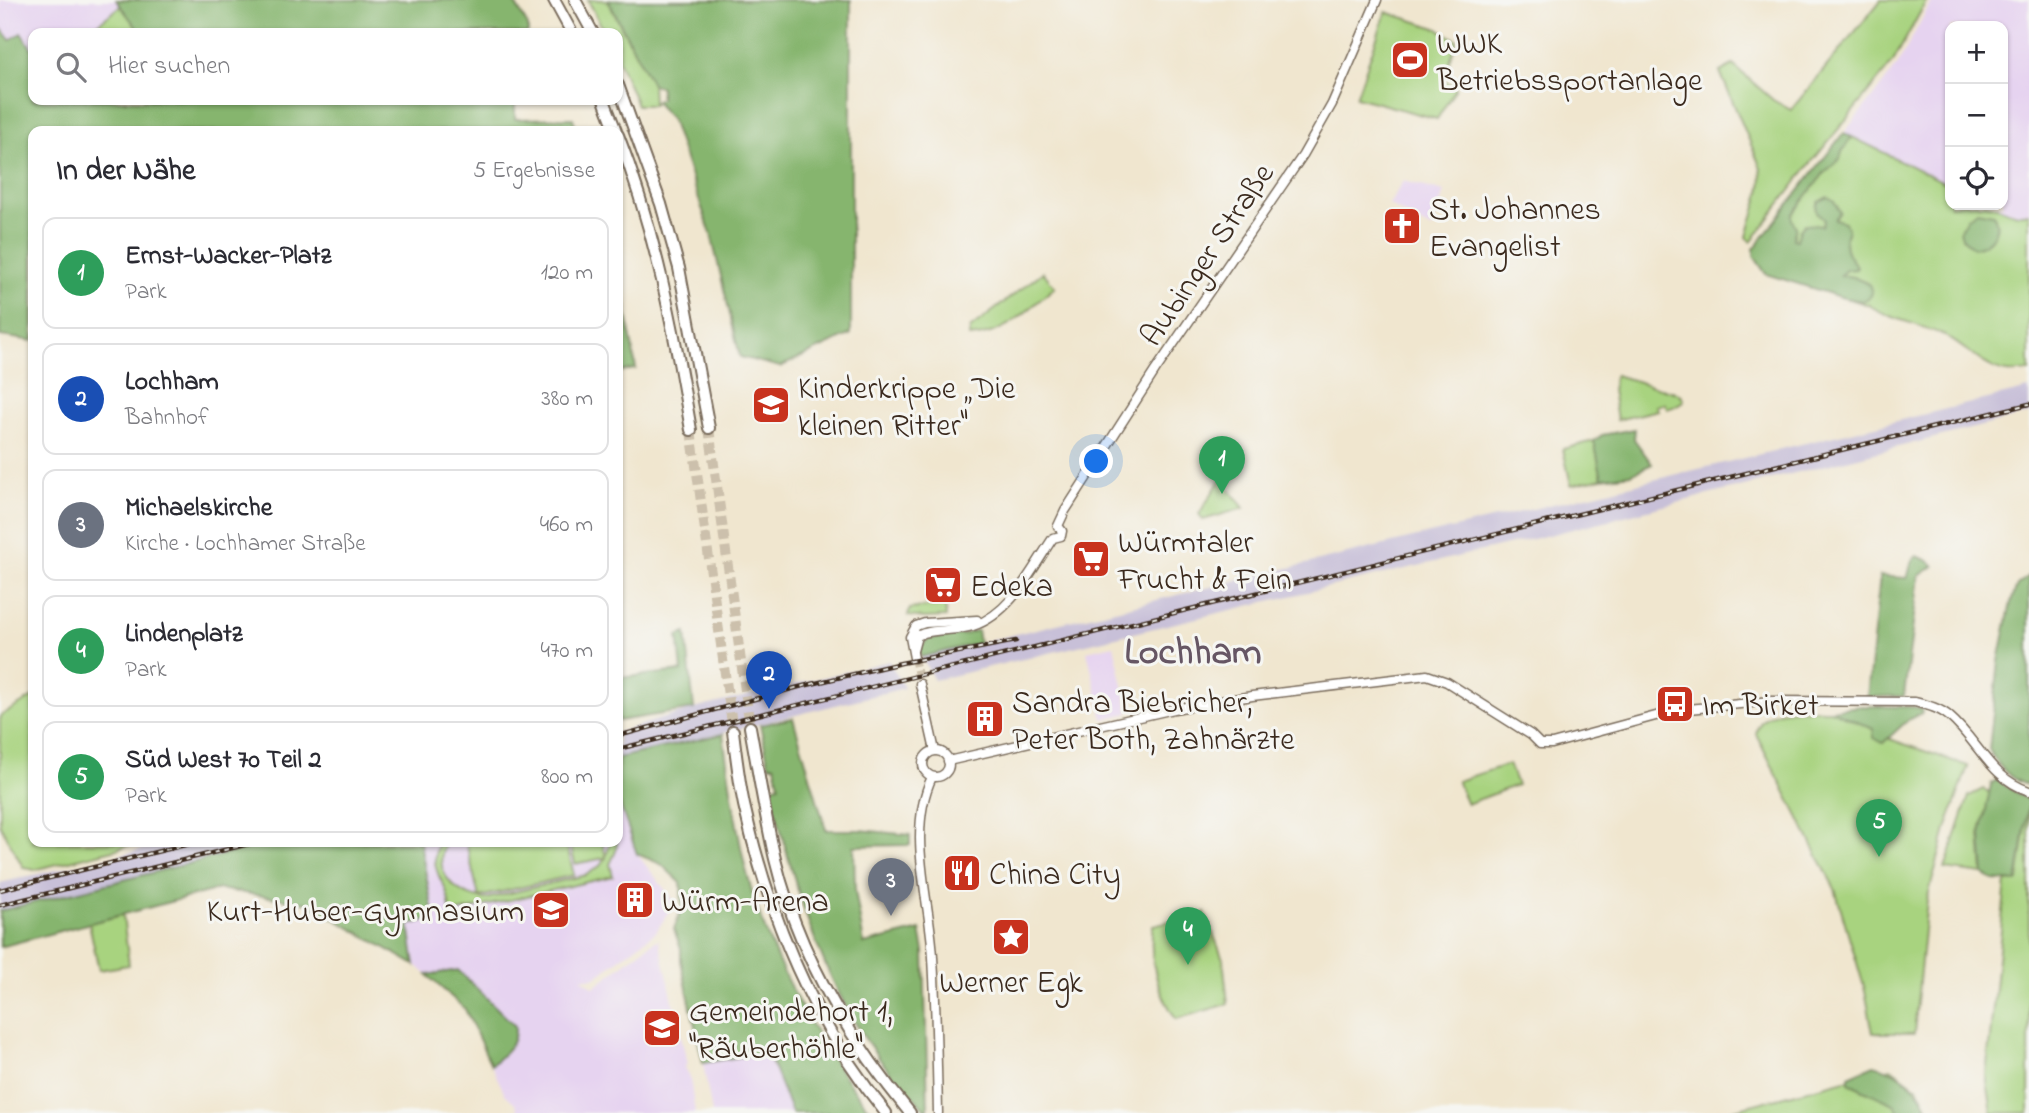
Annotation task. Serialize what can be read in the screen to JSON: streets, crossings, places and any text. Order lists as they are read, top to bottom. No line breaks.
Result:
{"streets":{"street":["Aubinger Straße"]},"districts":["Lochham"],"places":{"sports":["WWK Betriebssportanlage"],"church":["St. Johannes Evangelist"],"school or university":["Kinderkrippe „Die kleinen Ritter\"","Kurt-Huber-Gymnasium","Gemeindehort 1, \"Räuberhöhle\""],"supermarket":["Würmtaler Frucht & Fein","Edeka"],"bus stop":["Im Birket"],"building":["Sandra Biebricher, Peter Both, Zahnärzte","Würm-Arena"],"restaurant":["China City"],"place":["Werner Egk"]},"page":{"map_buttons":["+","−"],"search":"Hier suchen","heading":["In der Nähe","5 Ergebnisse"],"list":[{"mark":"1","name":"Ernst-Wacker-Platz","note":"Park","value":"120 m"},{"mark":"2","name":"Lochham","note":"Bahnhof","value":"380 m"},{"mark":"3","name":"Michaelskirche","note":"Kirche · Lochhamer Straße","value":"460 m"},{"mark":"4","name":"Lindenplatz","note":"Park","value":"470 m"},{"mark":"5","name":"Süd West 70 Teil 2","note":"Park","value":"800 m"}],"pins":["1","2","5","3","4"]}}
